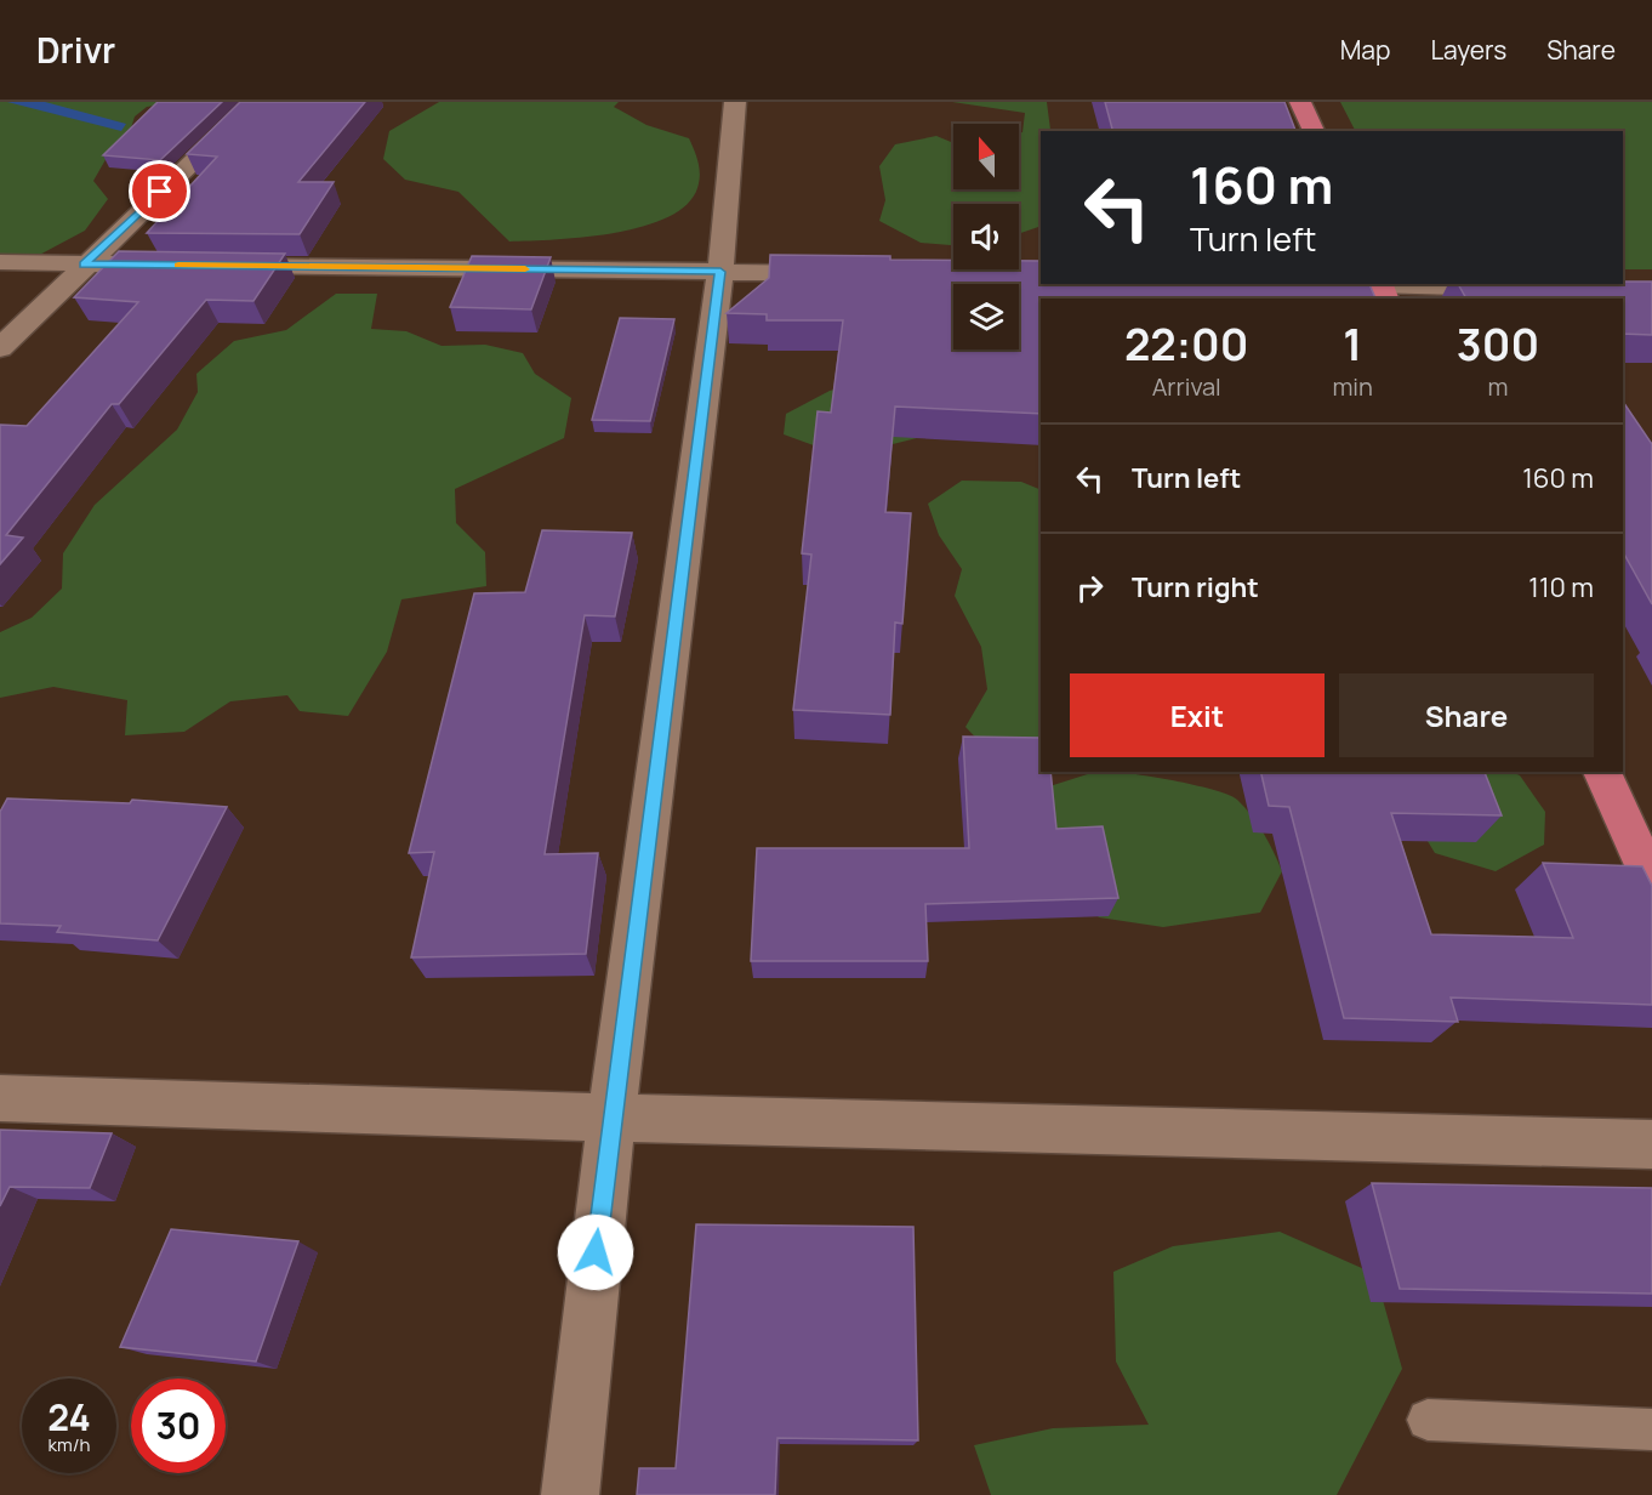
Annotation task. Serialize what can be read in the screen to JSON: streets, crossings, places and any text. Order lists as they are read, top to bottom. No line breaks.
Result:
{"north":"top","page":{"header":"Drivr","nav":["Map","Layers","Share"],"turn":["160 m","Turn left"],"eta":["22:00","Arrival","1","min","300","m"],"list":[{"name":"Turn left","value":"160 m"},{"name":"Turn right","value":"110 m"}],"buttons":["Exit","Share"],"speed":"24 km/h","limit":"30"}}
